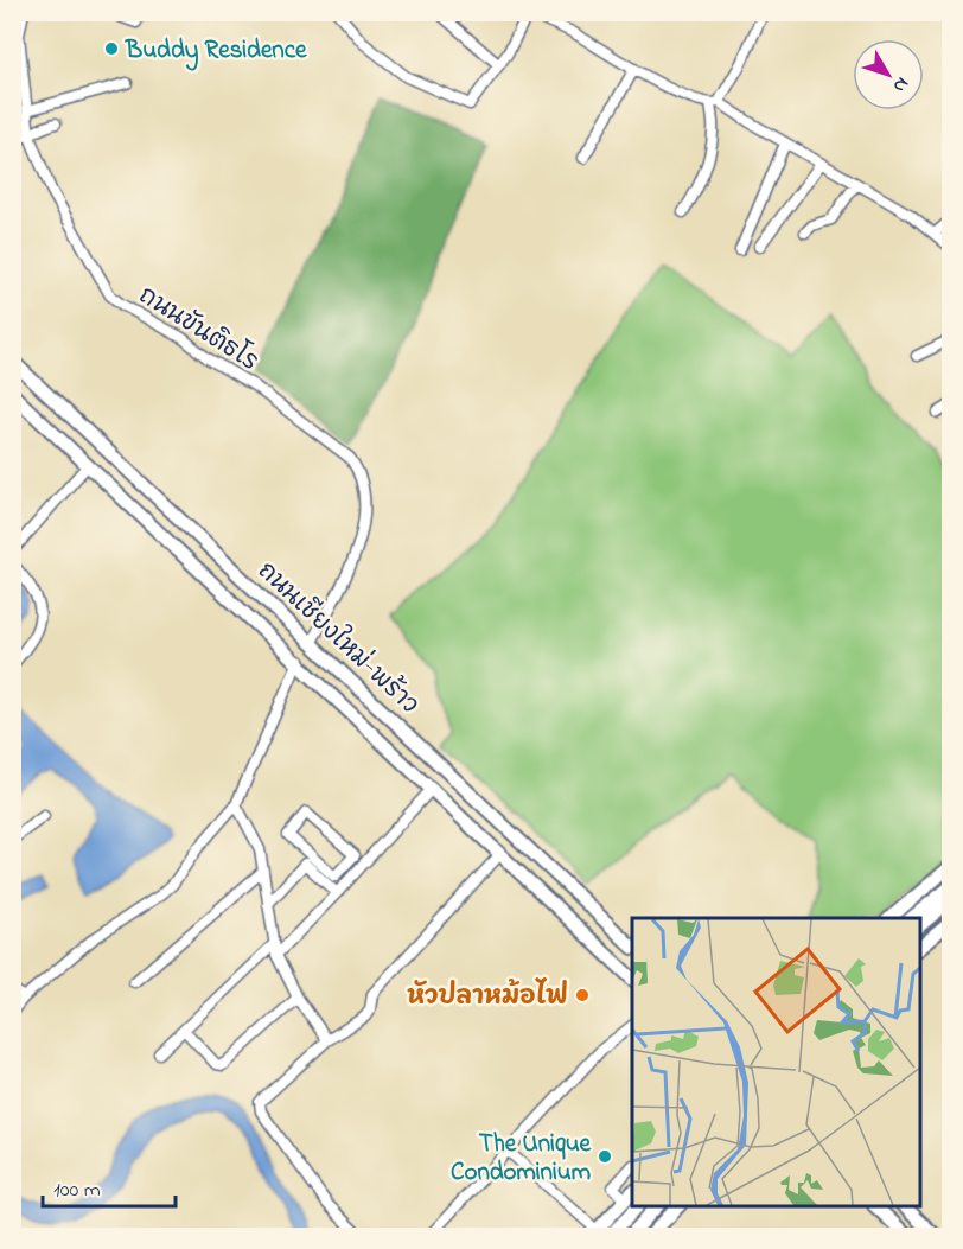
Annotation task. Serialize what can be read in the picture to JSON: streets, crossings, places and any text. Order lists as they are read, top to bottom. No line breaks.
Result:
{"streets":{"main road":["ถนนเชียงใหม่-พร้าว"],"street":["ถนนขันติธโร"]},"crossings":[["ถนนขันติธโร","ถนนเชียงใหม่-พร้าว"]],"places":["Buddy Residence","หัวปลาหม้อไฟ","The Unique Condominium"],"scale_bar":"100 m","north":"bottom right"}
